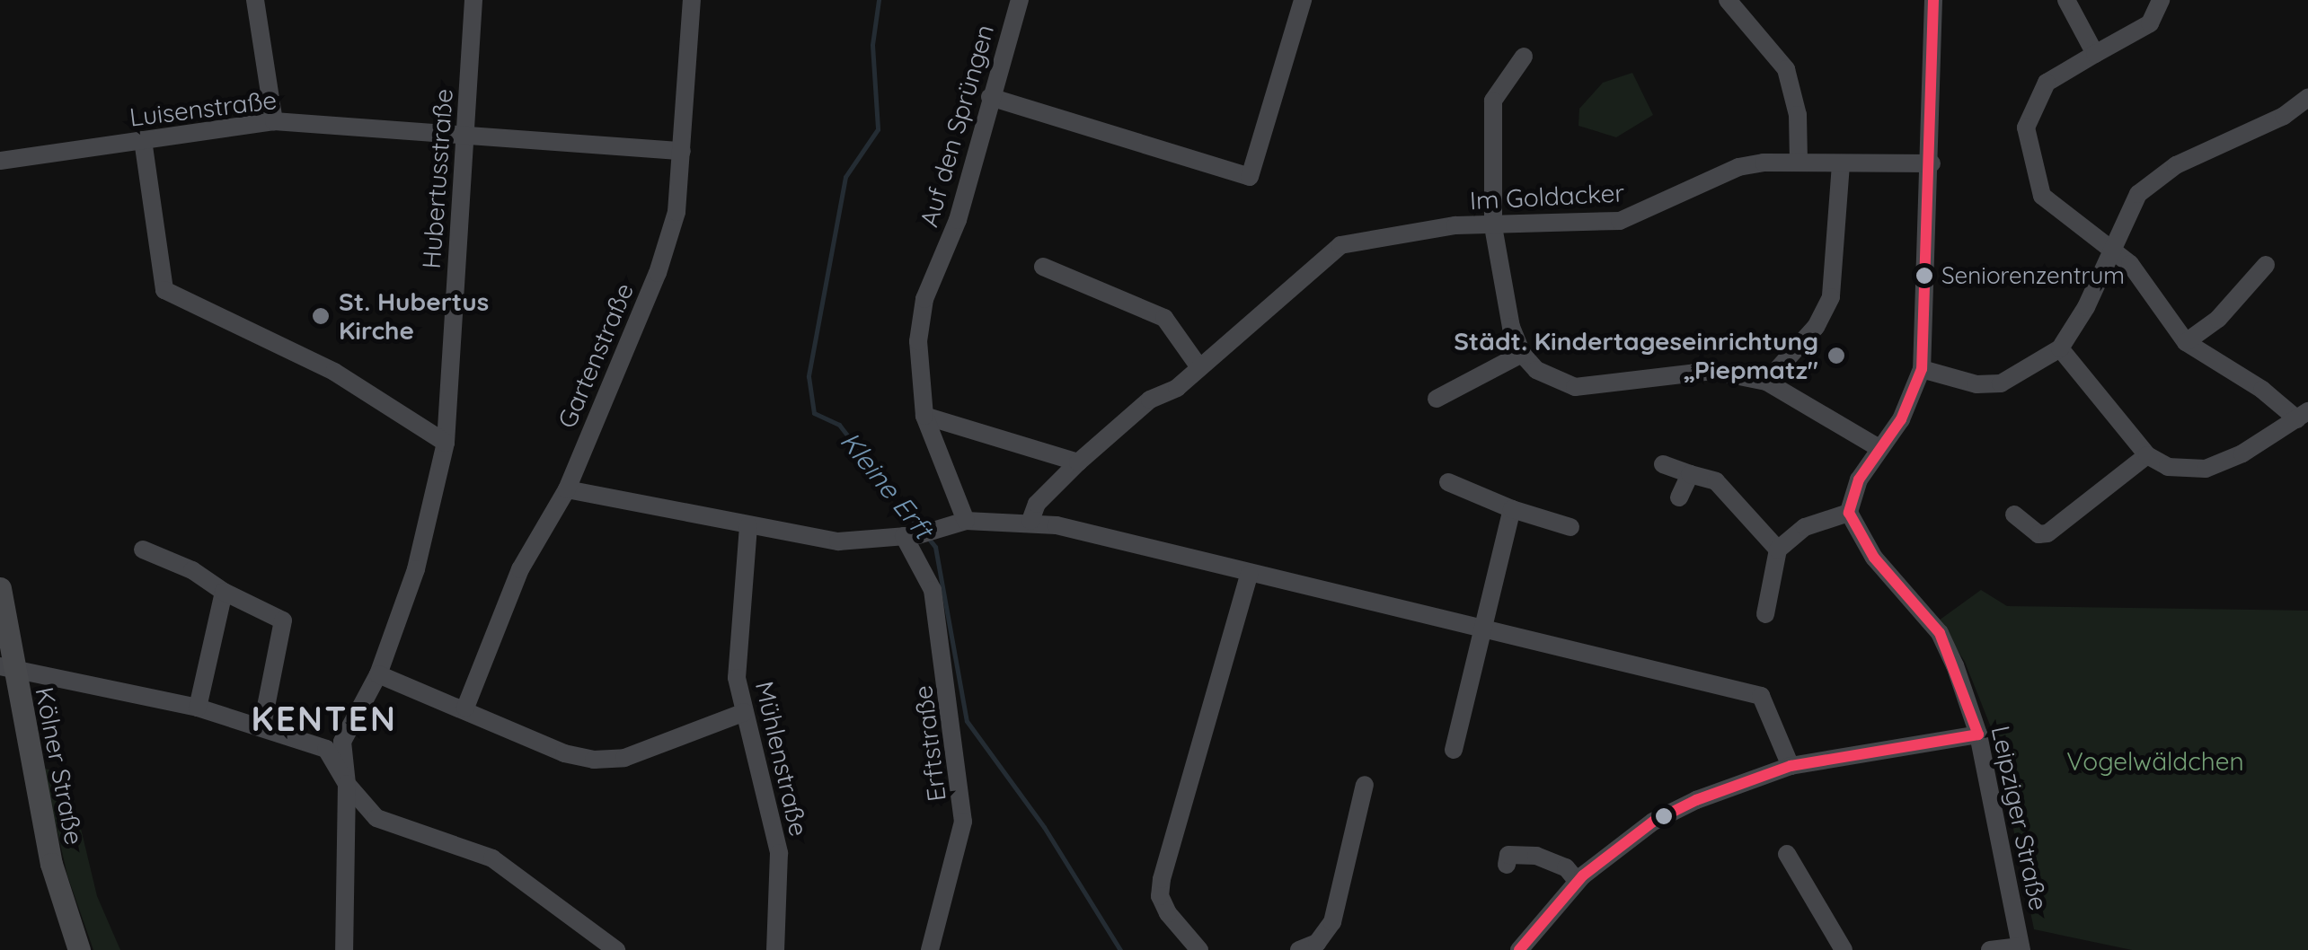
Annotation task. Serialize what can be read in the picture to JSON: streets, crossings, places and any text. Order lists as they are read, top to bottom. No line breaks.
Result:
{"streets":{"main road":["Kölner Straße"],"street":["Luisenstraße","Auf den Sprüngen","Hubertusstraße","Im Goldacker","Gartenstraße","Erftstraße","Mühlenstraße","Leipziger Straße"]},"crossings":[["Luisenstraße","Hubertusstraße"],["Luisenstraße","Gartenstraße"]],"districts":["KENTEN"],"water":["Kleine Erft"],"parks":["Vogelwäldchen"],"places":["Seniorenzentrum","St. Hubertus Kirche","Städt. Kindertageseinrichtung „Piepmatz\""]}
